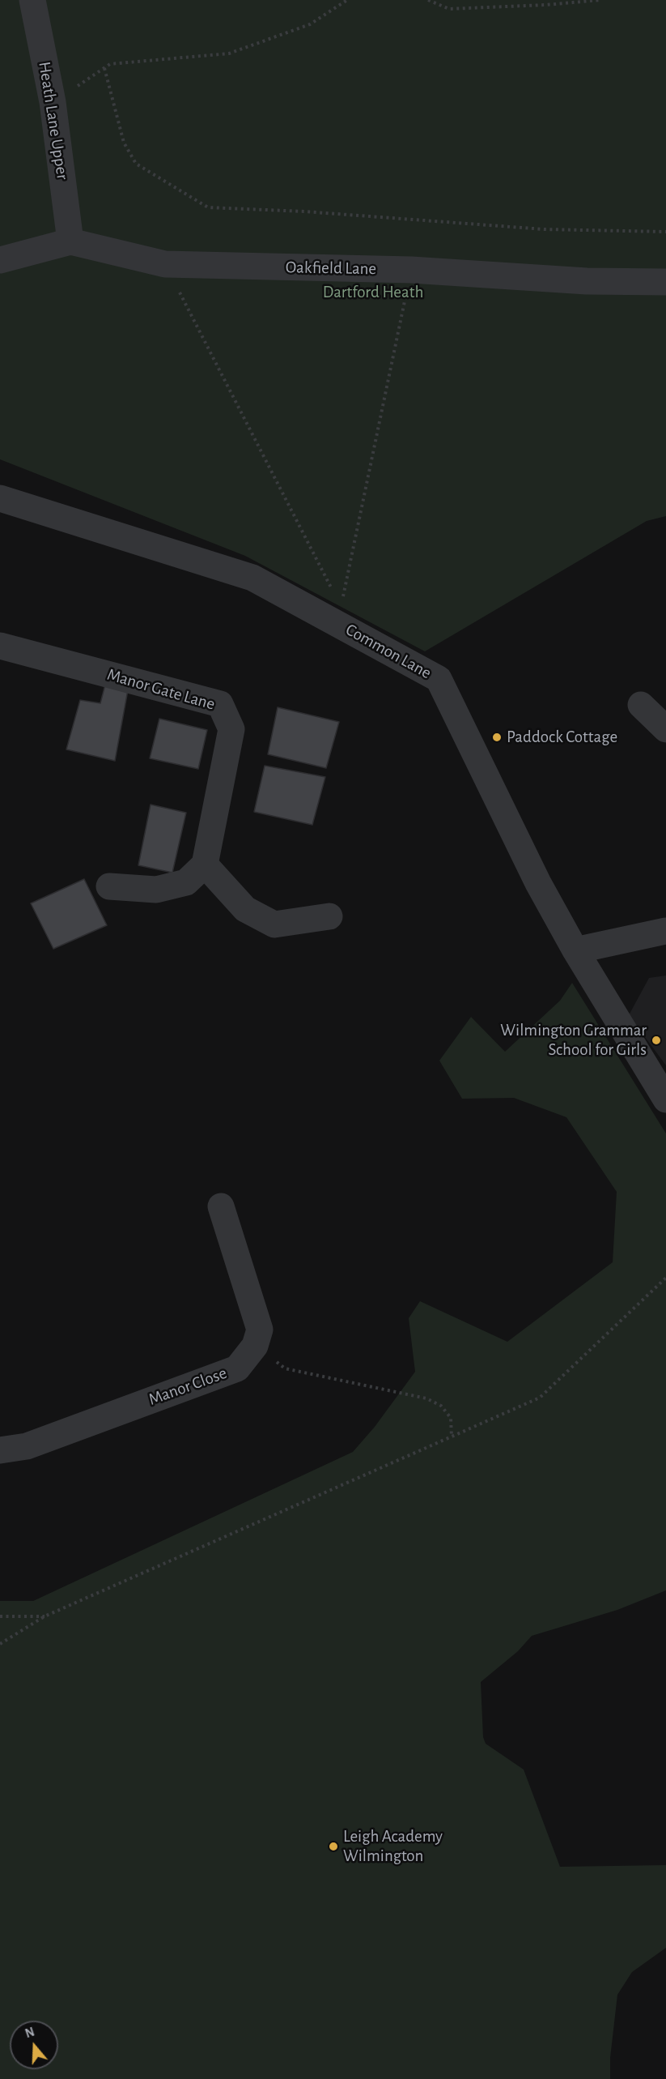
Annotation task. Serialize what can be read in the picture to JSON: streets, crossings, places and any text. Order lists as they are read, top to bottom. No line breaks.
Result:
{"streets":{"street":["Heath Lane Upper","Oakfield Lane","Common Lane","Manor Gate Lane","Manor Close"]},"crossings":[["Heath Lane Upper","Oakfield Lane"]],"parks":["Dartford Heath"],"places":["Paddock Cottage","Wilmington Grammar School for Girls","Leigh Academy Wilmington"],"north":"top"}
